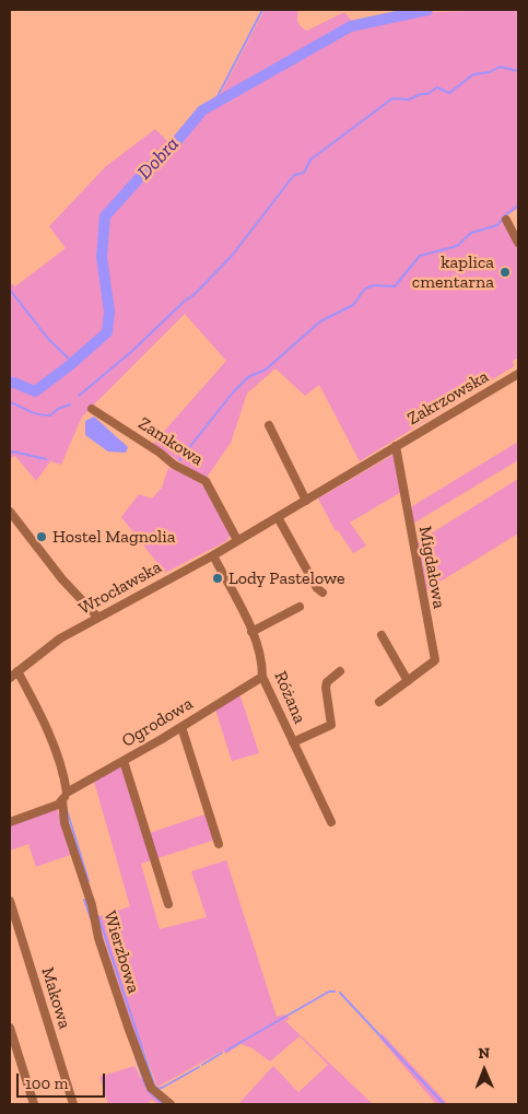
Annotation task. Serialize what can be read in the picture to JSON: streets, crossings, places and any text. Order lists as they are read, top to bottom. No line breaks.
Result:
{"streets":{"street":["Zakrzowska","Zamkowa","Migdałowa","Wrocławska","Różana","Ogrodowa","Wierzbowa","Makowa"]},"crossings":[["Zakrzowska","Migdałowa"],["Zakrzowska","Wrocławska"],["Zamkowa","Wrocławska"],["Migdałowa","Wrocławska"],["Wrocławska","Różana"],["Wrocławska","Wierzbowa"],["Różana","Ogrodowa"],["Ogrodowa","Wierzbowa"]],"water":["Dobra"],"places":["kaplica cmentarna","Hostel Magnolia","Lody Pastelowe"],"scale_bar":"100 m","north":"top"}
